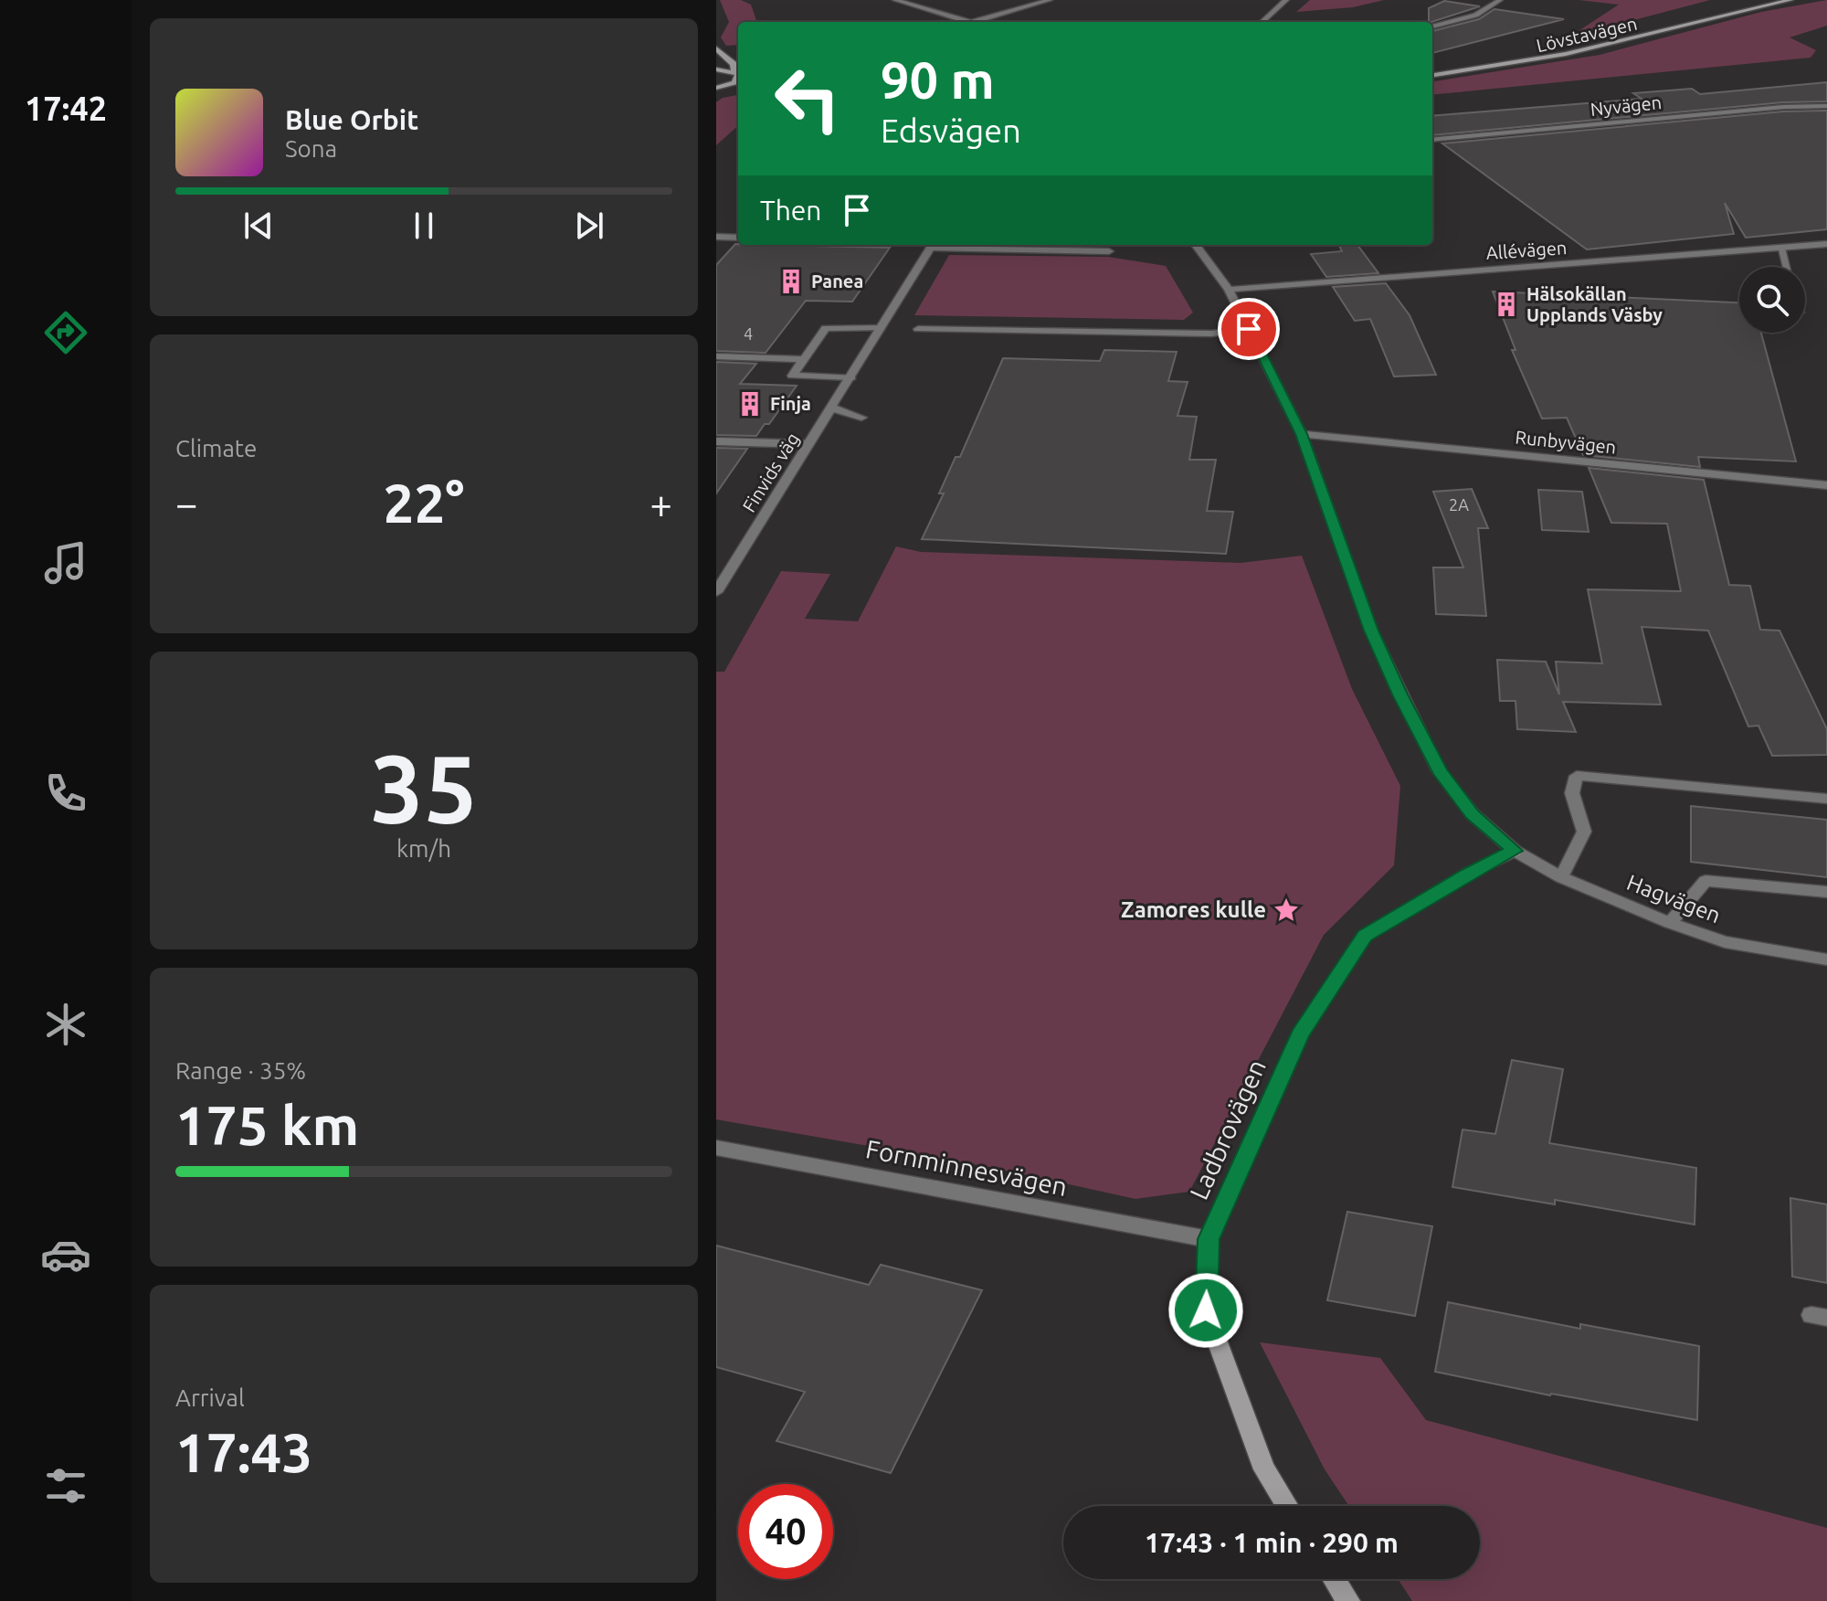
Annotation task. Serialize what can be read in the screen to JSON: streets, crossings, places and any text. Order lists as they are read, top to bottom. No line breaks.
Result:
{"streets":{"street":["Lövstavägen","Nyvägen","Allévägen","Runbyvägen","Finvids väg","Hagvägen","Ladbrovägen","Fornminnesvägen"]},"crossings":[["Allévägen","Hagvägen"],["Runbyvägen","Hagvägen"],["Hagvägen","Ladbrovägen"],["Ladbrovägen","Fornminnesvägen"]],"places":{"building":["Panea","Hälsokällan Upplands Väsby","Finja"],"place":["Zamores kulle"]},"house_numbers":["4","2A"],"page":{"tabs":"17:42","turn":["90 m","Edsvägen"],"song":["Blue Orbit","Sona"],"then":"Then","tile":["Climate",["35","km/h"],["Range · 35%","175 km"],["Arrival","17:43"]],"heat":["−","22°","+"],"limit":"40","trip":"17:43 · 1 min · 290 m"}}
